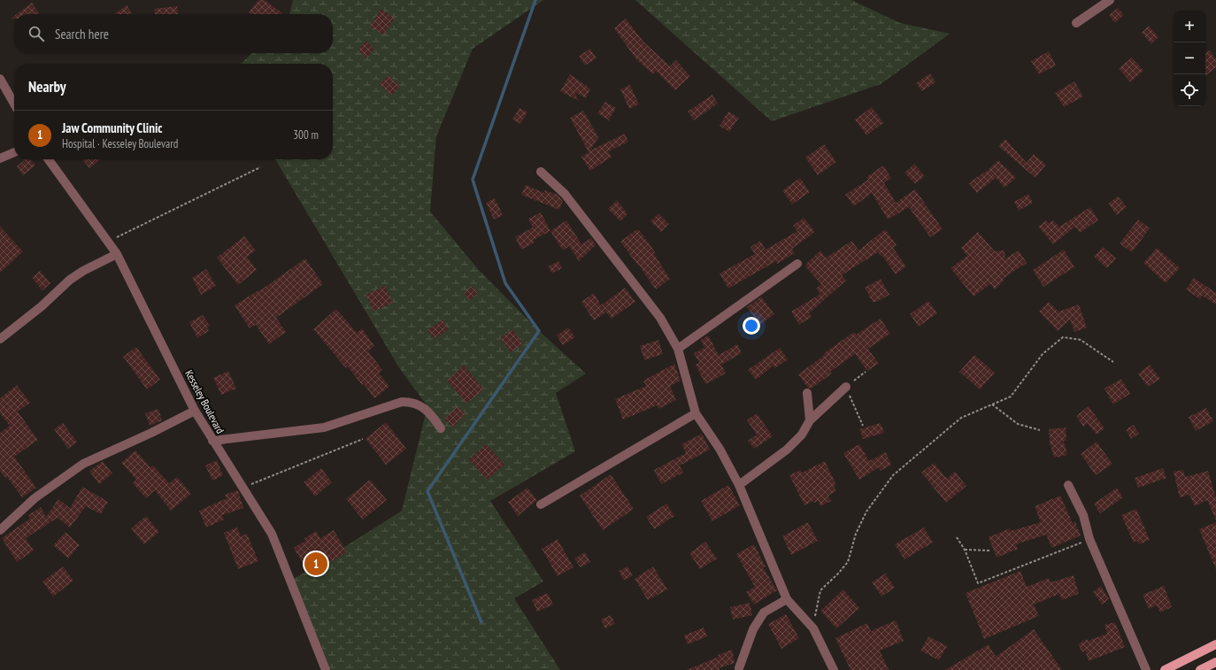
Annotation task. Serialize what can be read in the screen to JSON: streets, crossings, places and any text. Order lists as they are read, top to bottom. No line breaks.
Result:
{"streets":{"street":["Kesseley Boulevard"]},"page":{"map_buttons":["+","−"],"search":"Search here","heading":"Nearby","list":[{"mark":"1","name":"Jaw Community Clinic","note":"Hospital · Kesseley Boulevard","value":"300 m"}],"pins":"1"}}
